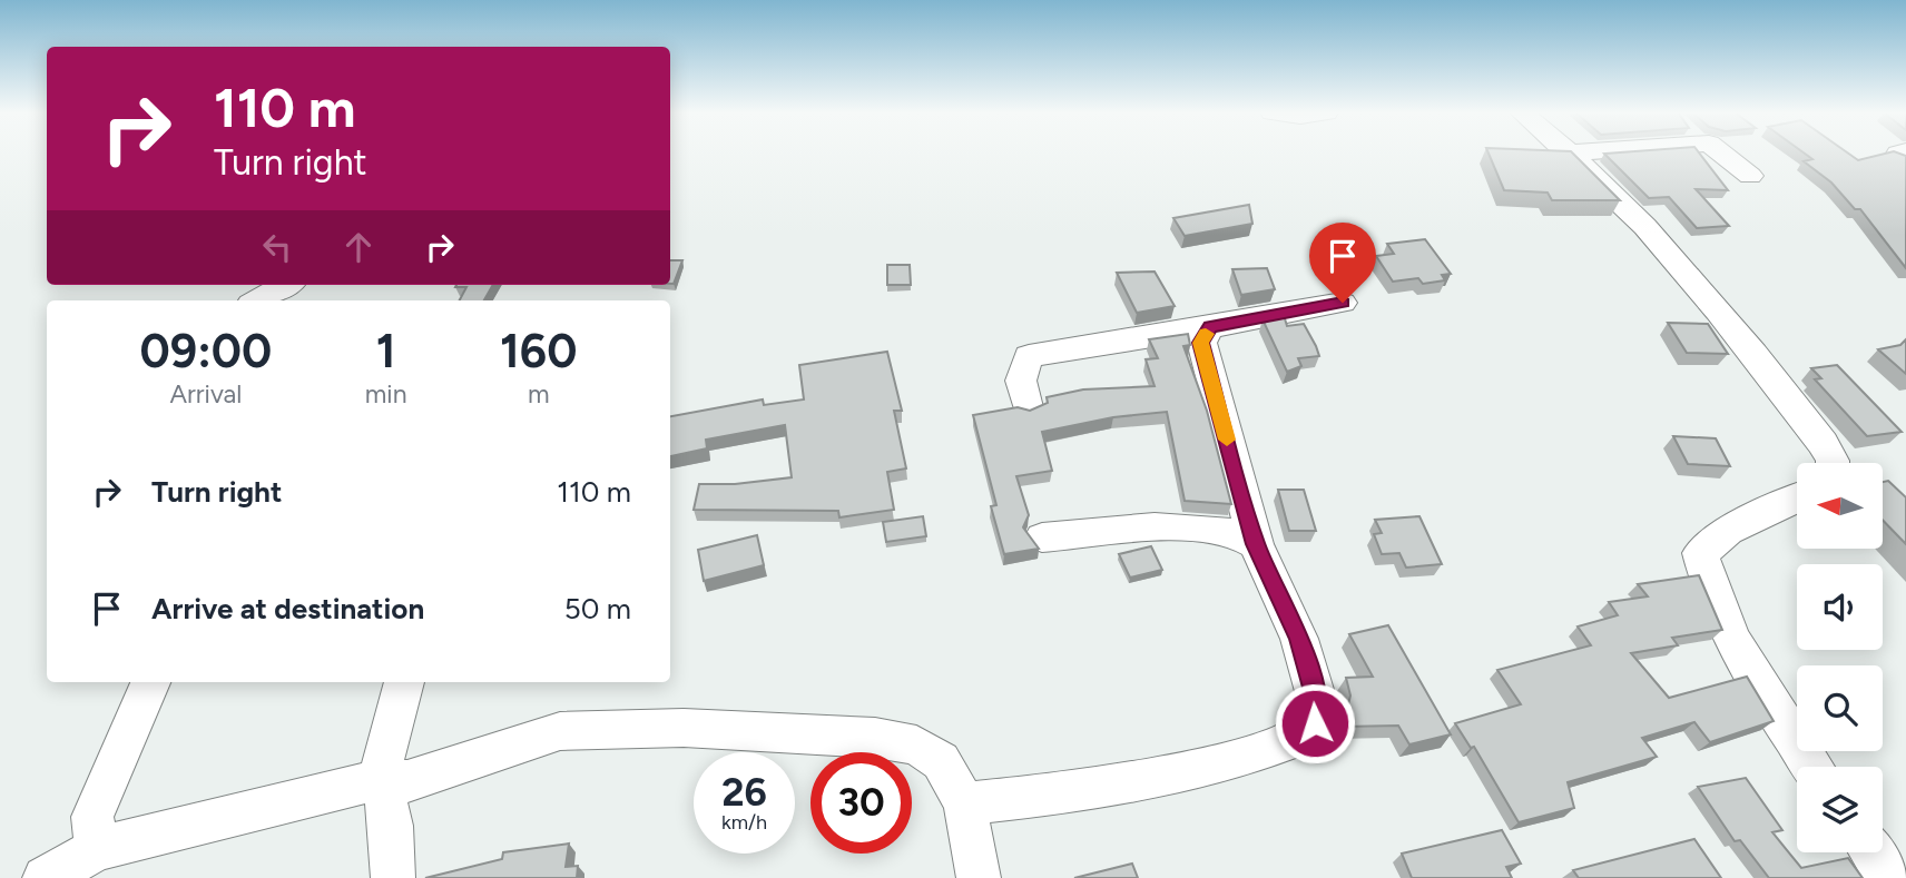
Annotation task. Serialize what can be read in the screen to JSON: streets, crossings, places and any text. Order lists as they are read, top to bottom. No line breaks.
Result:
{"north":"left","page":{"turn":["110 m","Turn right"],"eta":["09:00","Arrival","1","min","160","m"],"list":[{"name":"Turn right","value":"110 m"},{"name":"Arrive at destination","value":"50 m"}],"speed":"26 km/h","limit":"30"}}
